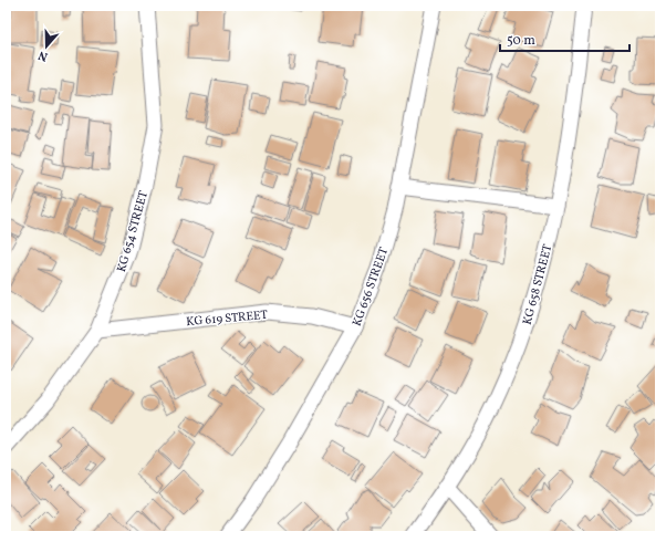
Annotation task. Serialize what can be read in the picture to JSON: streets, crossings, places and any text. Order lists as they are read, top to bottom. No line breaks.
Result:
{"streets":{"street":["KG 654 STREET","KG 658 STREET","KG 656 STREET","KG 619 STREET"]},"crossings":[["KG 654 STREET","KG 619 STREET"],["KG 656 STREET","KG 619 STREET"]],"scale_bar":"50 m","north":"bottom"}
